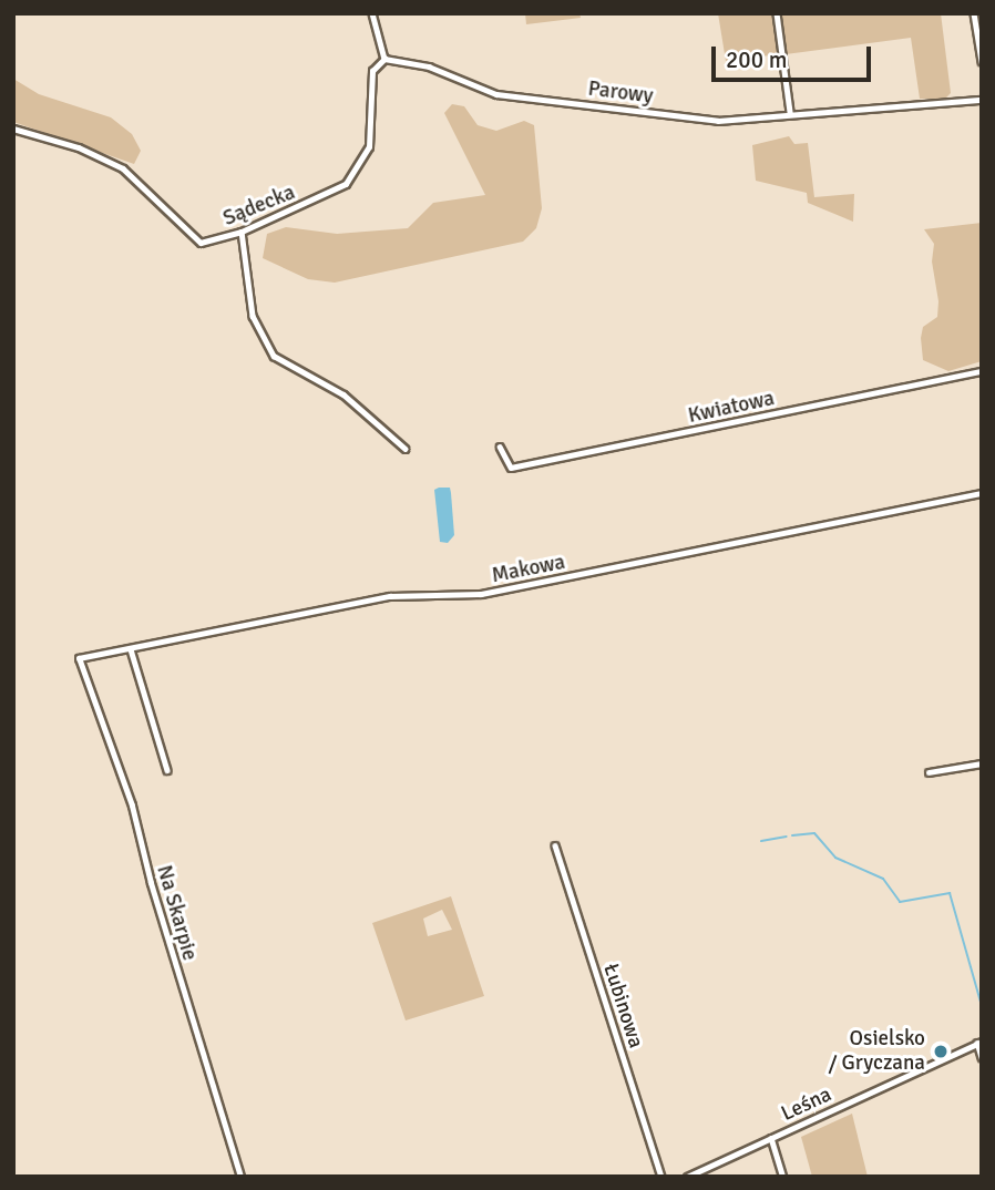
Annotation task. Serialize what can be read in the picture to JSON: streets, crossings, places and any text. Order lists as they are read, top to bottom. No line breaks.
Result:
{"streets":{"street":["Parowy","Sądecka","Kwiatowa","Makowa","Na Skarpie","Łubinowa","Leśna"]},"crossings":[["Parowy","Sądecka"],["Makowa","Na Skarpie"]],"places":["Osielsko / Gryczana"],"scale_bar":"200 m"}
